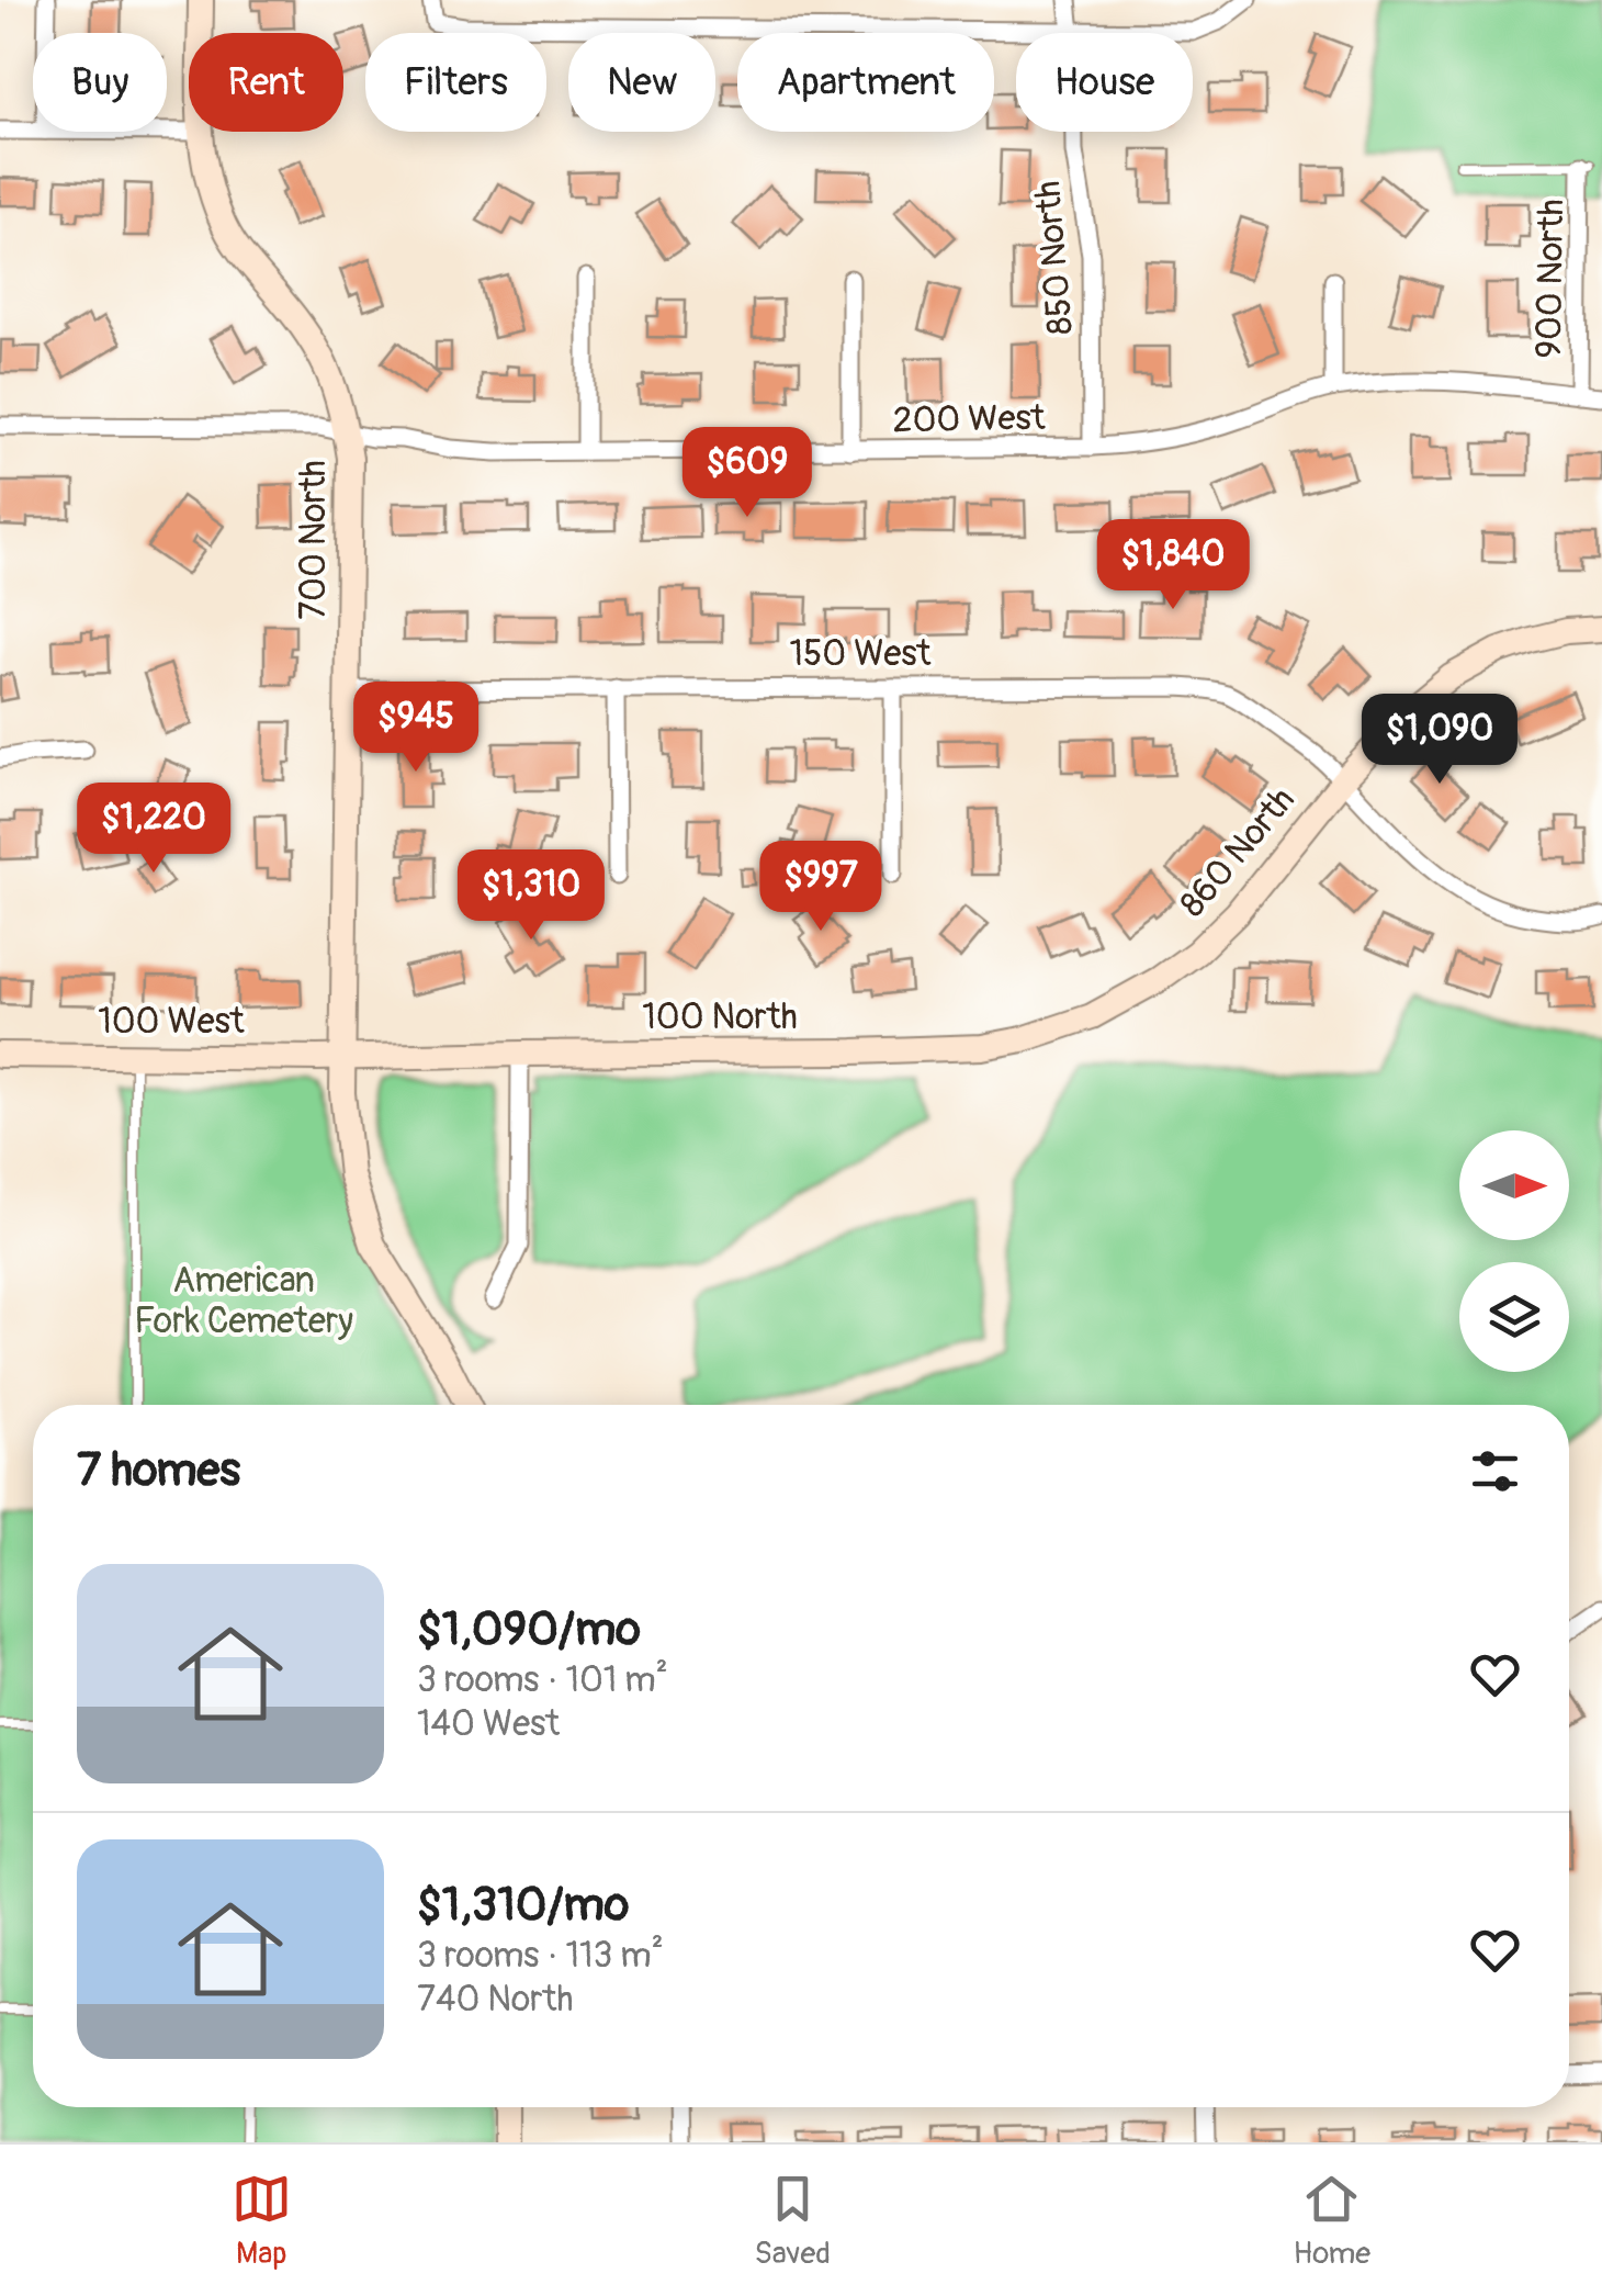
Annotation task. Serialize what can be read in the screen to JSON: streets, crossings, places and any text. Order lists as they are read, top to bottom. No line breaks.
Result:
{"streets":{"street":["850 North","900 North","200 West","700 North","150 West","860 North","100 North","100 West"]},"crossings":[["850 North","200 West"],["900 North","200 West"],["200 West","700 North"],["700 North","150 West"],["700 North","100 North"],["700 North","100 West"],["150 West","860 North"],["860 North","100 North"],["100 North","100 West"]],"parks":["American Fork Cemetery"],"north":"right","page":{"chip":["Buy","Rent","Filters","New","Apartment","House"],"price":["$609","$1,840","$945","$1,090","$1,220","$997","$1,310"],"heading":"7 homes","list":[{"name":"$1,090/mo","note":"3 rooms · 101 m² · 140 West"},{"name":"$1,310/mo","note":"3 rooms · 113 m² · 740 North"}],"tabs":["Map","Saved","Home"]}}
